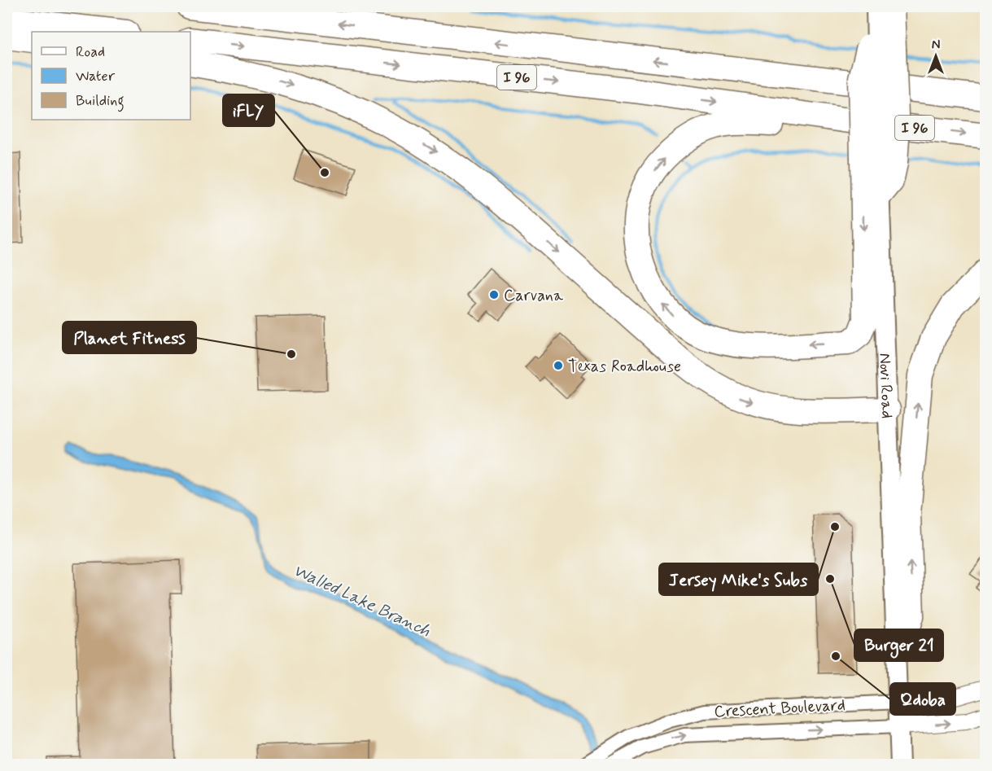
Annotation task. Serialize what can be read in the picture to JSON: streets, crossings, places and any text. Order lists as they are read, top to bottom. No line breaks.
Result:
{"streets":{"highway":["I 96"],"main road":["Novi Road"],"street":["Crescent Boulevard"]},"crossings":[["Novi Road","Crescent Boulevard"]],"water":["Walled Lake Branch"],"places":["iFLY","Carvana","Planet Fitness","Texas Roadhouse","Jersey Mike's Subs","Burger 21","Qdoba"],"legend":["Road","Water","Building"],"north":"top"}
